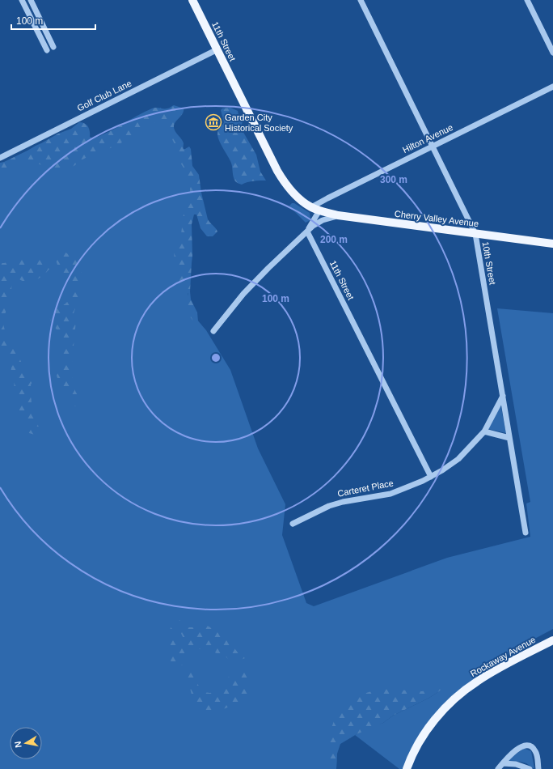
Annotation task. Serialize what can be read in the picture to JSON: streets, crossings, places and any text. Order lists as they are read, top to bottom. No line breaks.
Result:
{"streets":{"main road":["11th Street","Cherry Valley Avenue","Rockaway Avenue"],"street":["Golf Club Lane","Hilton Avenue","10th Street","Carteret Place"]},"crossings":[["11th Street","Golf Club Lane"],["11th Street","Hilton Avenue"],["11th Street","Cherry Valley Avenue"],["11th Street","Carteret Place"],["Hilton Avenue","Cherry Valley Avenue"],["Hilton Avenue","10th Street"],["Cherry Valley Avenue","10th Street"],["10th Street","Carteret Place"]],"places":{"museum":["Garden City Historical Society"]},"scale_bar":"100 m","north":"left","rings":["300 m","200 m","100 m"]}
